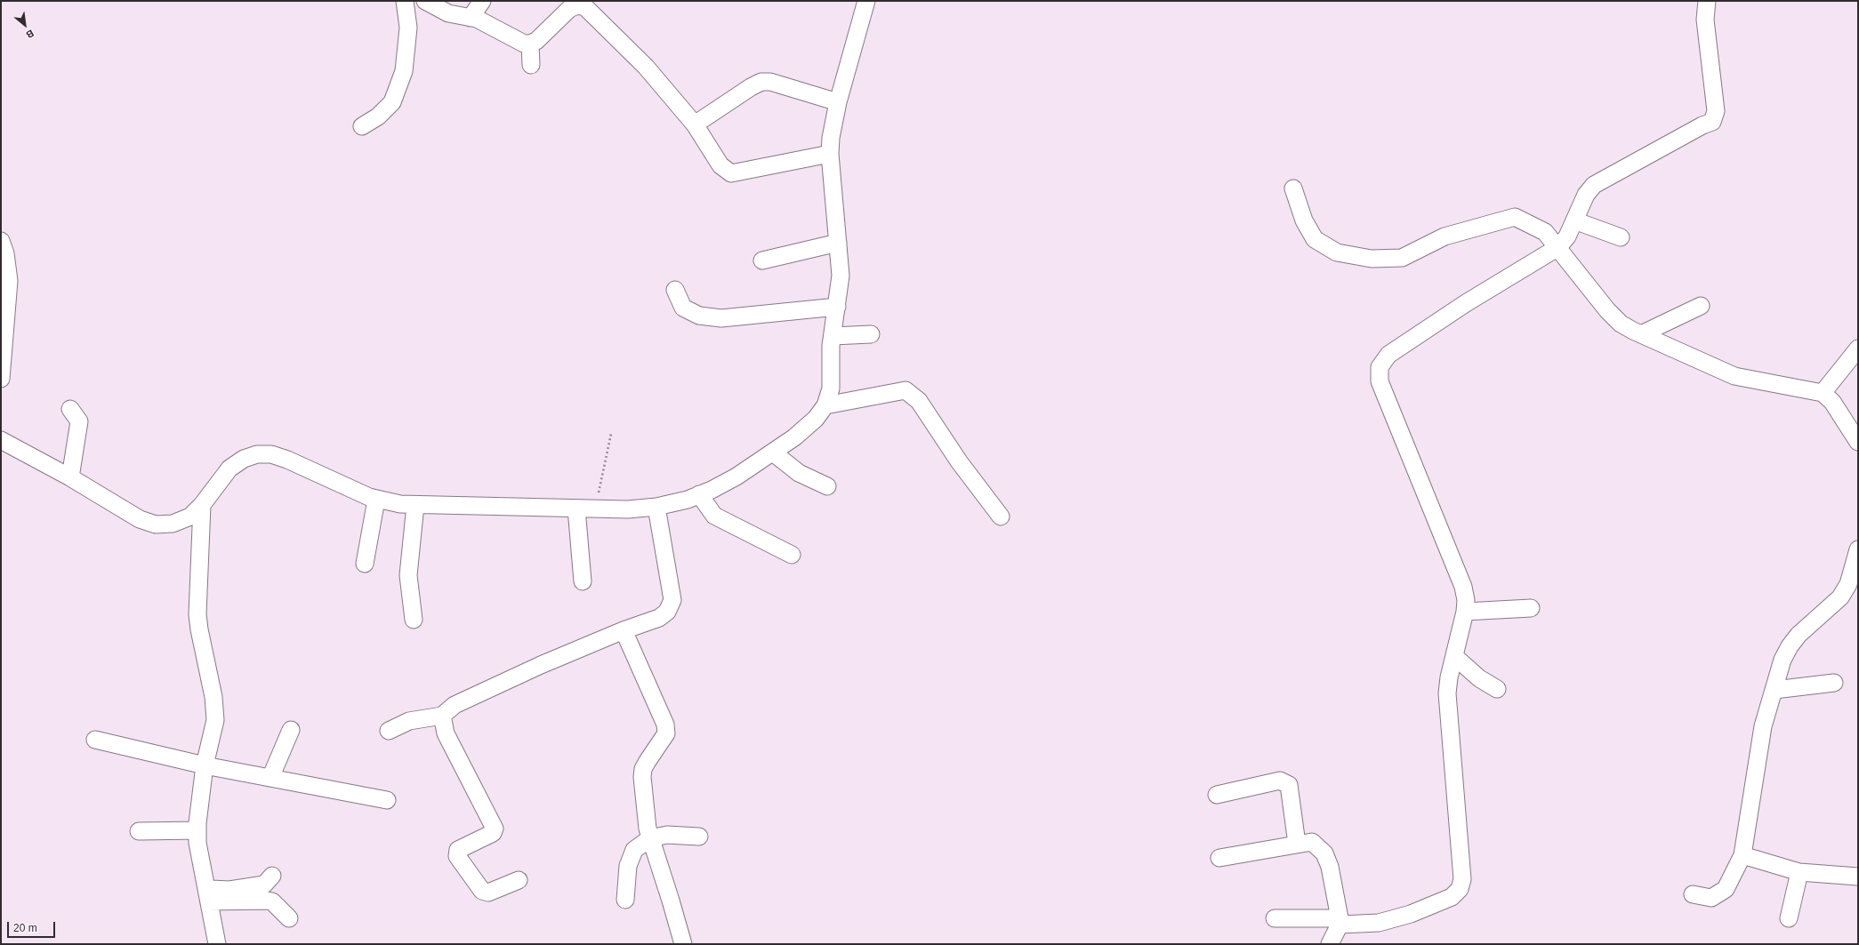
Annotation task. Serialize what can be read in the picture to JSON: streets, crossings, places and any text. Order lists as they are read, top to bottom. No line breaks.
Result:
{"scale_bar":"20 m","north":"bottom right"}
